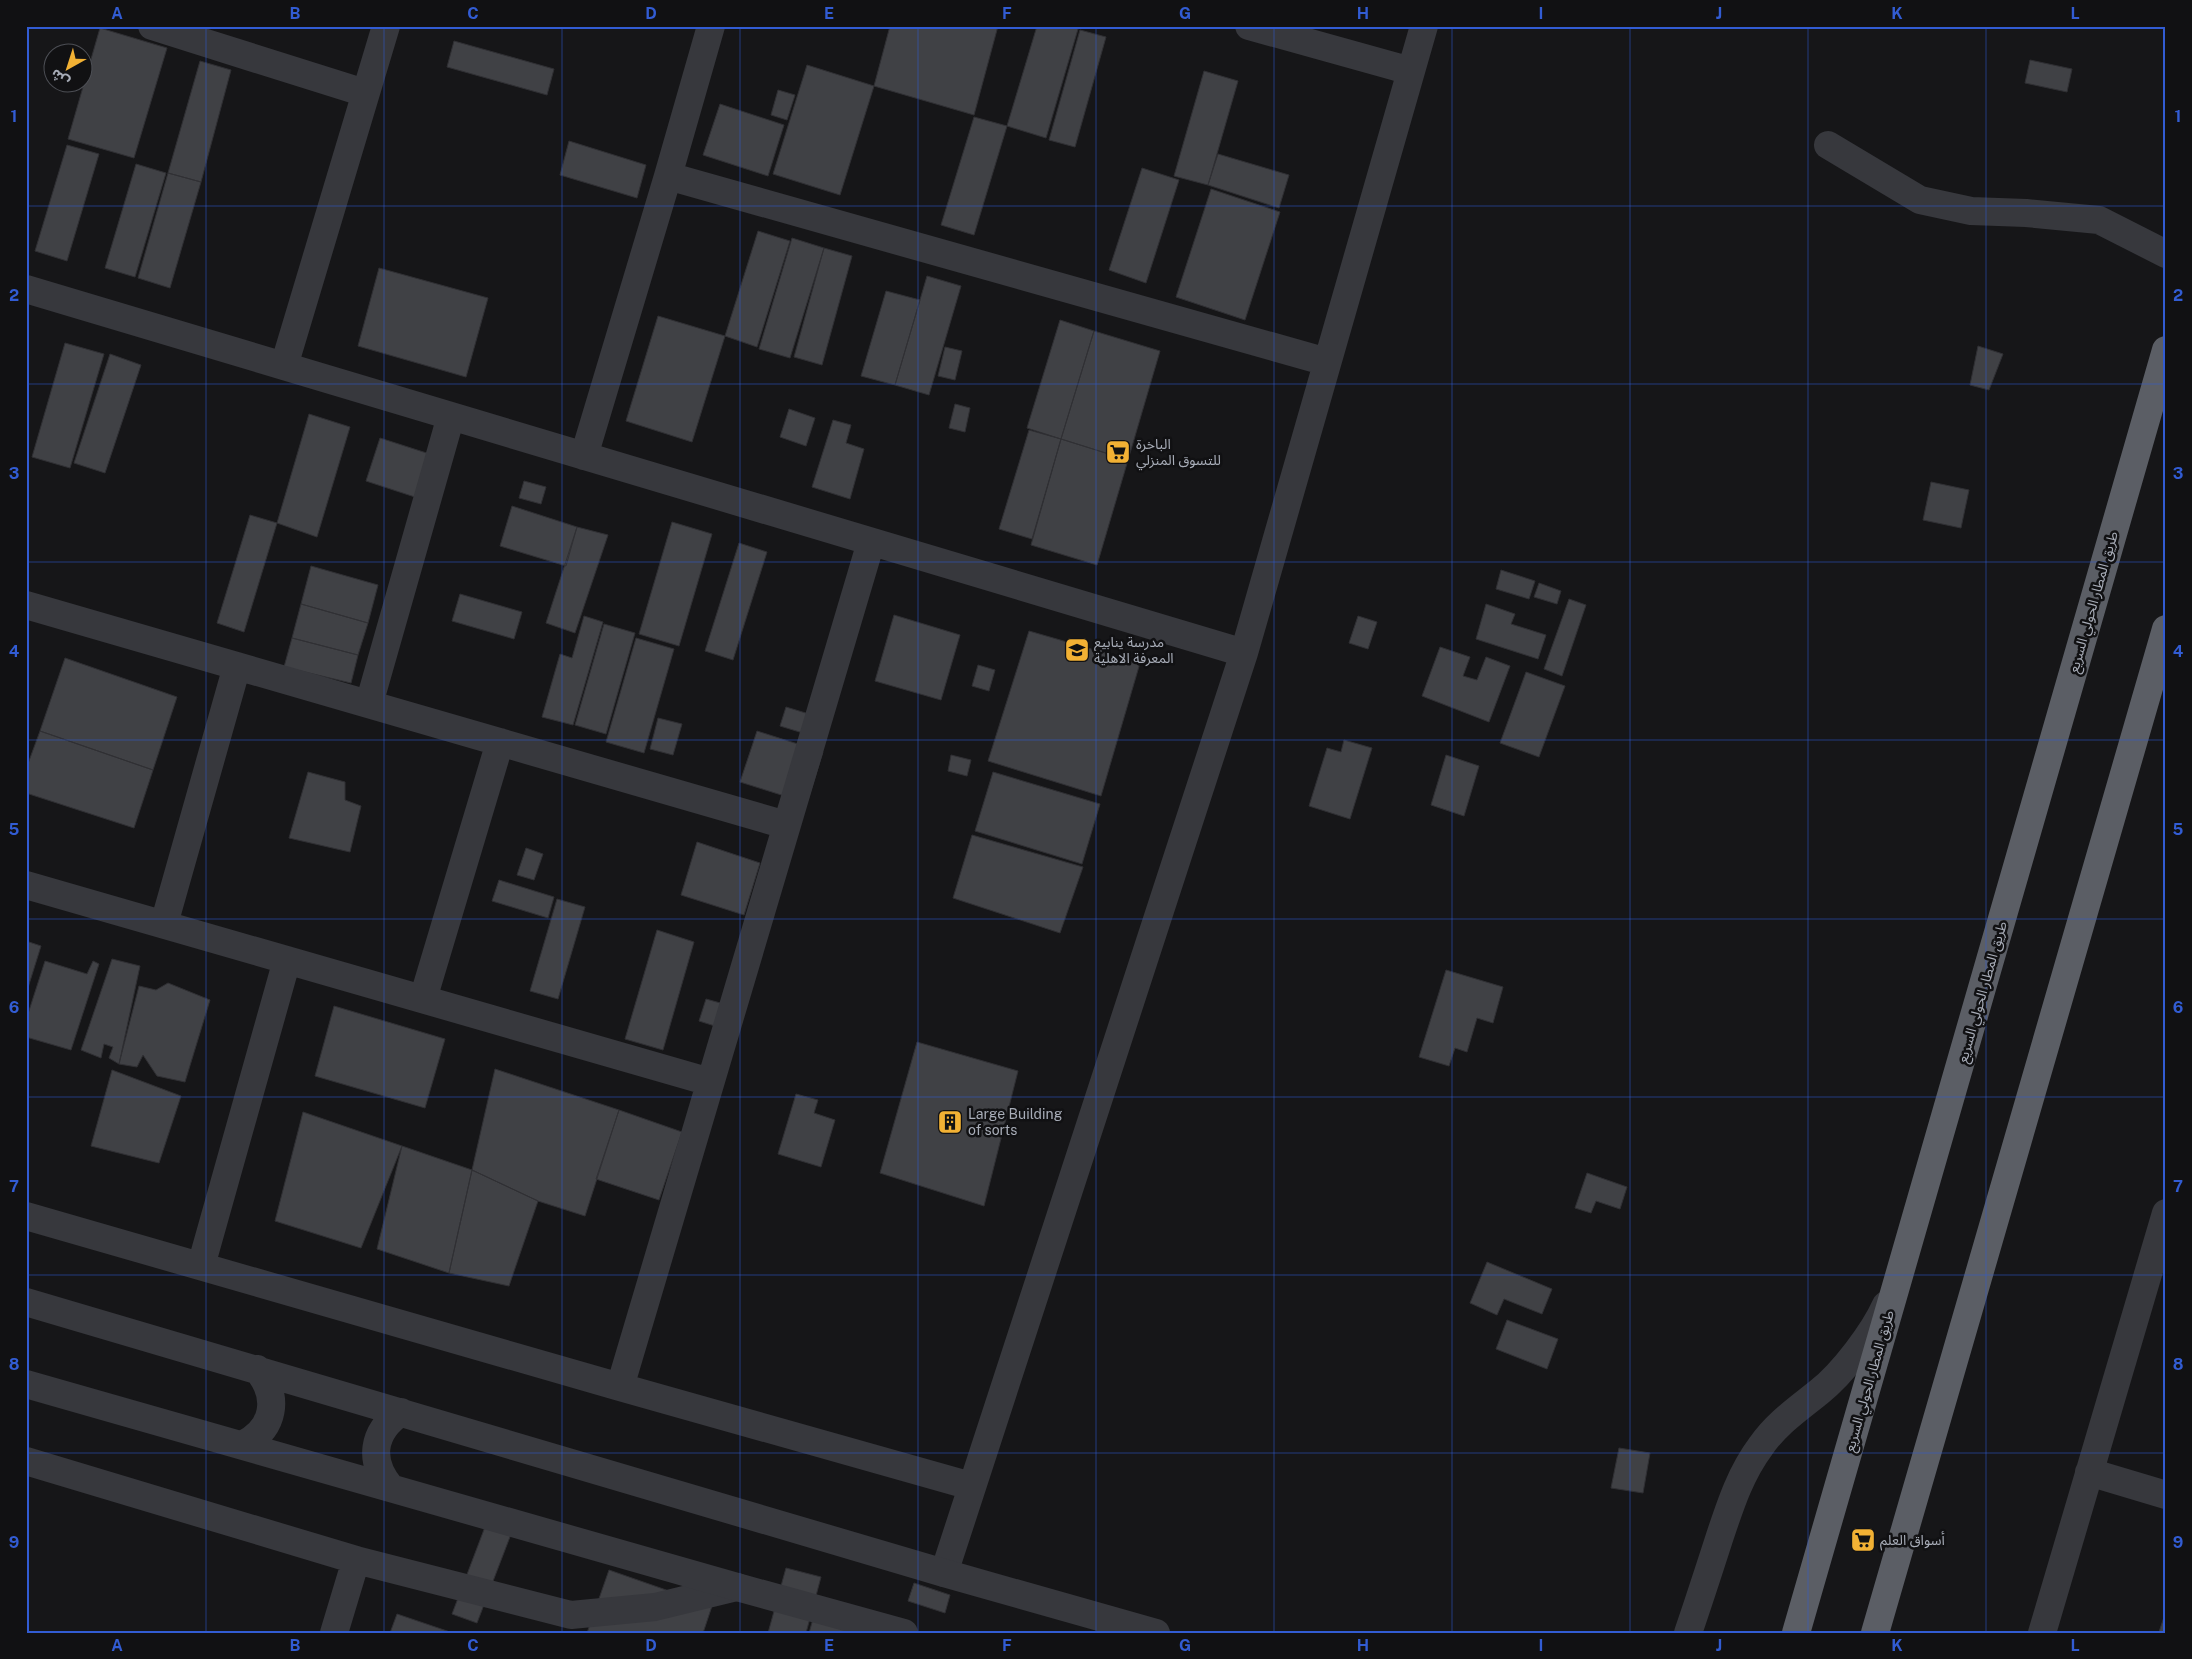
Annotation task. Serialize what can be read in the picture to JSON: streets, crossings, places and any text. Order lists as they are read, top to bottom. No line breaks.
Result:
{"streets":{"highway":["طريق المطار الحولي السريع"]},"places":{"supermarket":["الباخرة للتسوق المنزلي","أسواق العلم"],"school or university":["مدرسة ينابيع المعرفة الاهلية"],"building":["Large Building of sorts"]},"north":"bottom left","grid":{"columns":["A","B","C","D","E","F","G","H","I","J","K","L"],"rows":["1","2","3","4","5","6","7","8","9"]}}
